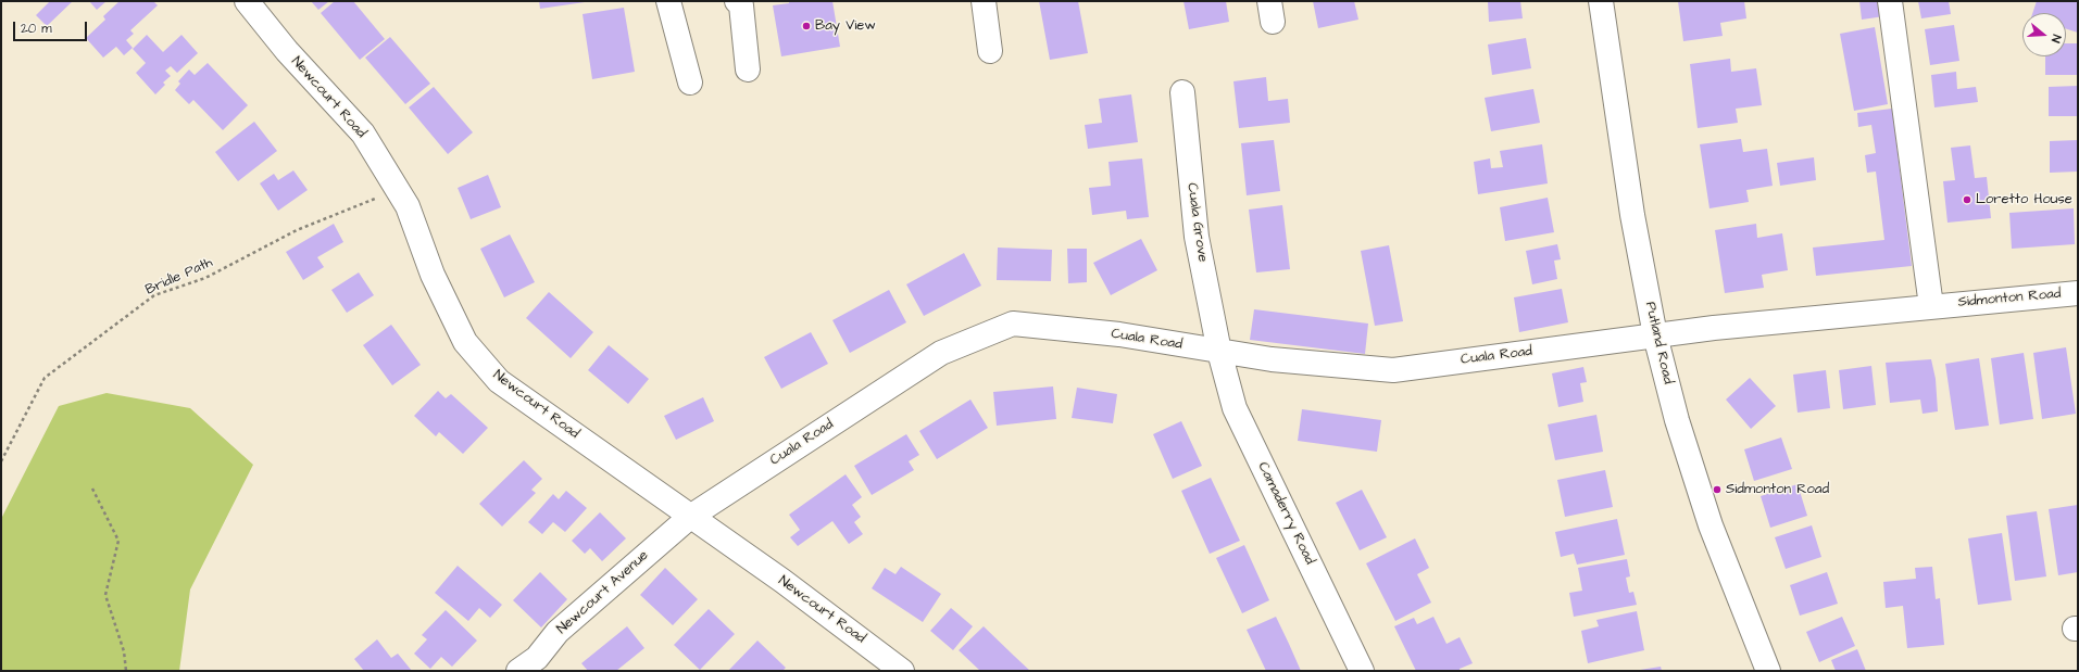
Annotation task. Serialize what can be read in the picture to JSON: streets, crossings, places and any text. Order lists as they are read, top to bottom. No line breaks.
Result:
{"streets":{"street":["Newcourt Road","Cuala Grove","Sidmonton Road","Cuala Road","Putland Road","Camaderry Road","Newcourt Avenue"],"path":["Bridle Path"]},"crossings":[["Newcourt Road","Bridle Path"],["Newcourt Road","Cuala Road"],["Newcourt Road","Newcourt Avenue"],["Cuala Grove","Cuala Road"],["Cuala Grove","Camaderry Road"],["Sidmonton Road","Cuala Road"],["Sidmonton Road","Putland Road"],["Cuala Road","Putland Road"],["Cuala Road","Camaderry Road"],["Cuala Road","Newcourt Avenue"]],"places":["Bay View","Loretto House","Sidmonton Road"],"scale_bar":"20 m","north":"right"}
